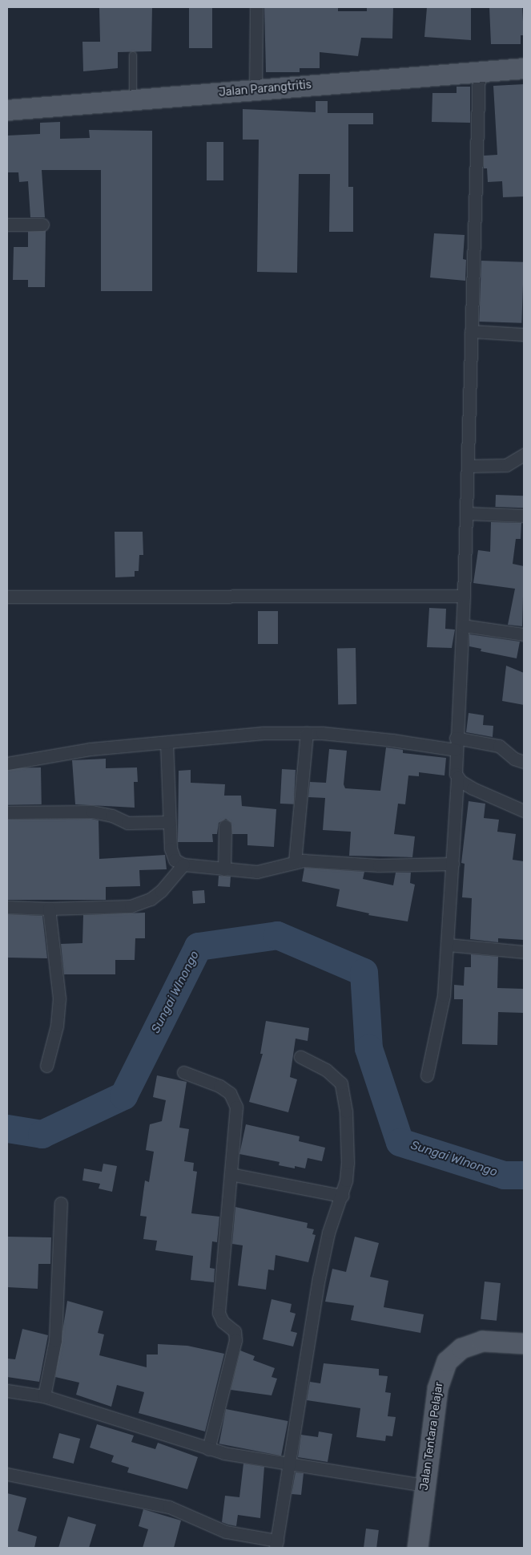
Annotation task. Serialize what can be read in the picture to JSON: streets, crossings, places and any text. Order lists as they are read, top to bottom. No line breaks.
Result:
{"streets":{"main road":["Jalan Parangtritis","Jalan Tentara Pelajar"]},"water":["Sungai WInongo"]}
